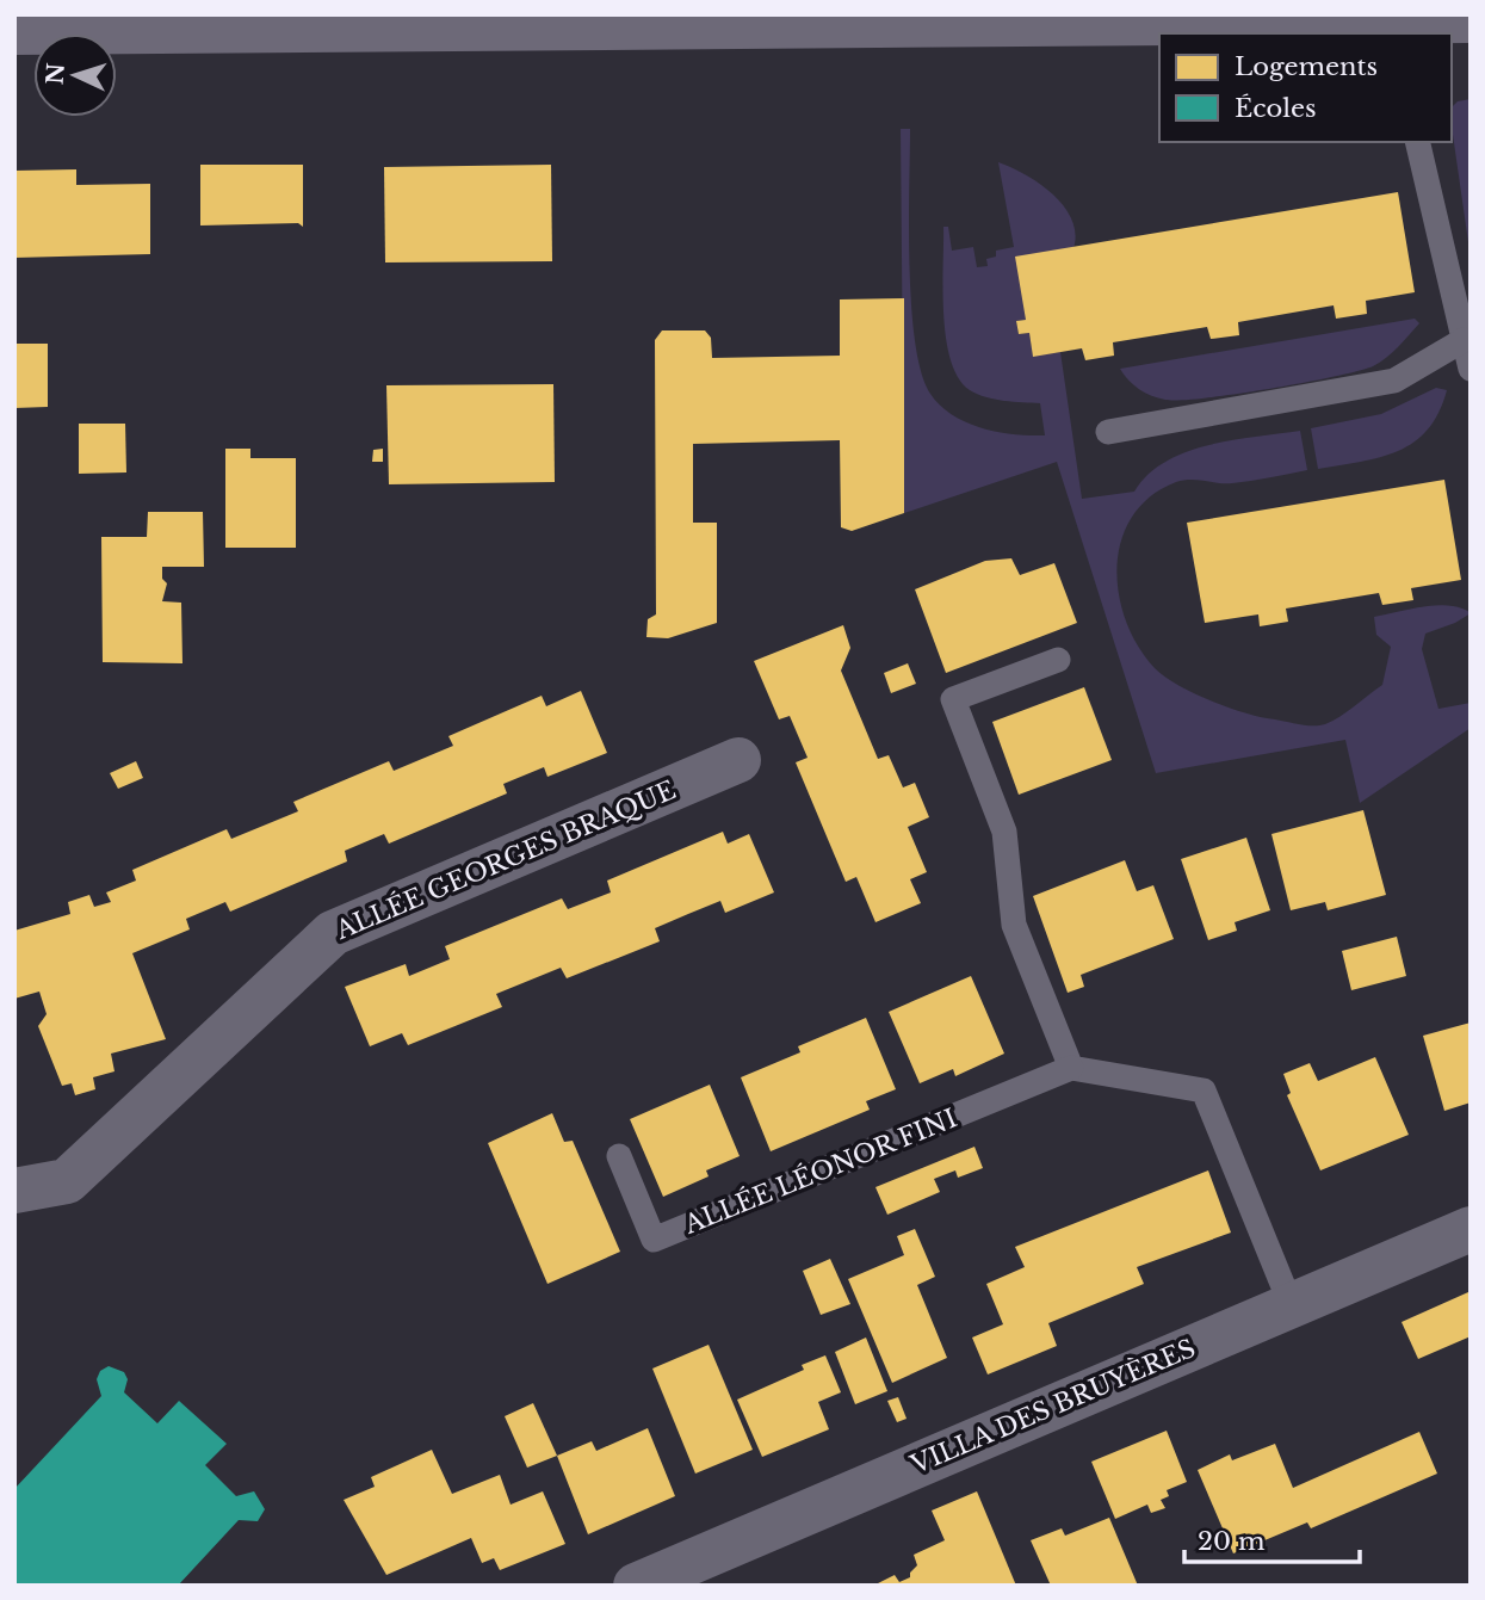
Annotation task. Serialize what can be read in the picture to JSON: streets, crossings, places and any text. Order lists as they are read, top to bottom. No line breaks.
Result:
{"streets":{"street":["ALLÉE GEORGES BRAQUE","VILLA DES BRUYÈRES"],"lane":["ALLÉE LÉONOR FINI"]},"legend":["Logements","Écoles"],"scale_bar":"20 m","north":"left"}
